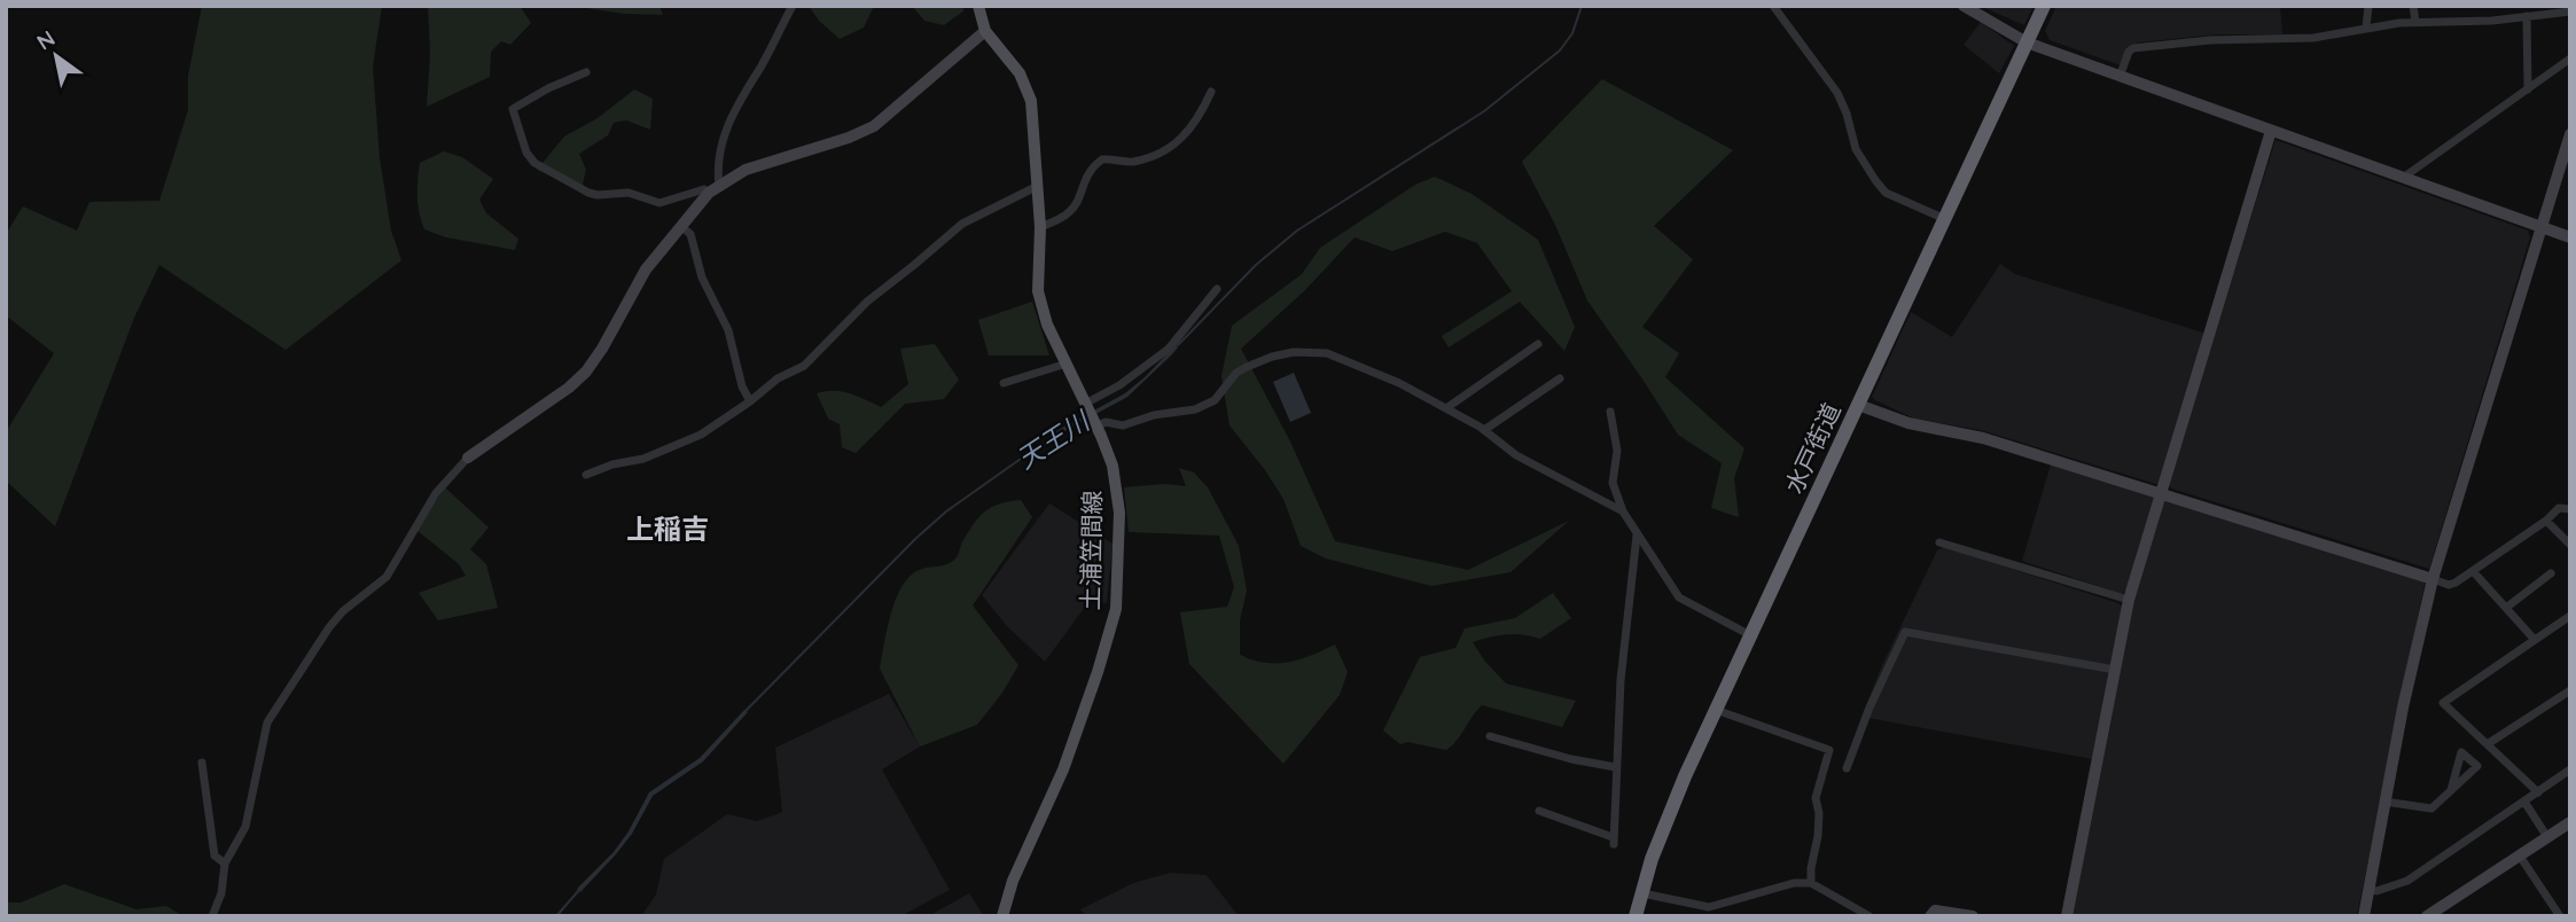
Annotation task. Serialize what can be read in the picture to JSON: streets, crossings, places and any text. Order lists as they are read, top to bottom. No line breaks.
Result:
{"streets":{"highway":["水戸街道"],"main road":["土浦笠間線"]},"districts":["上稲吉"],"water":["天王川"],"north":"top left"}
